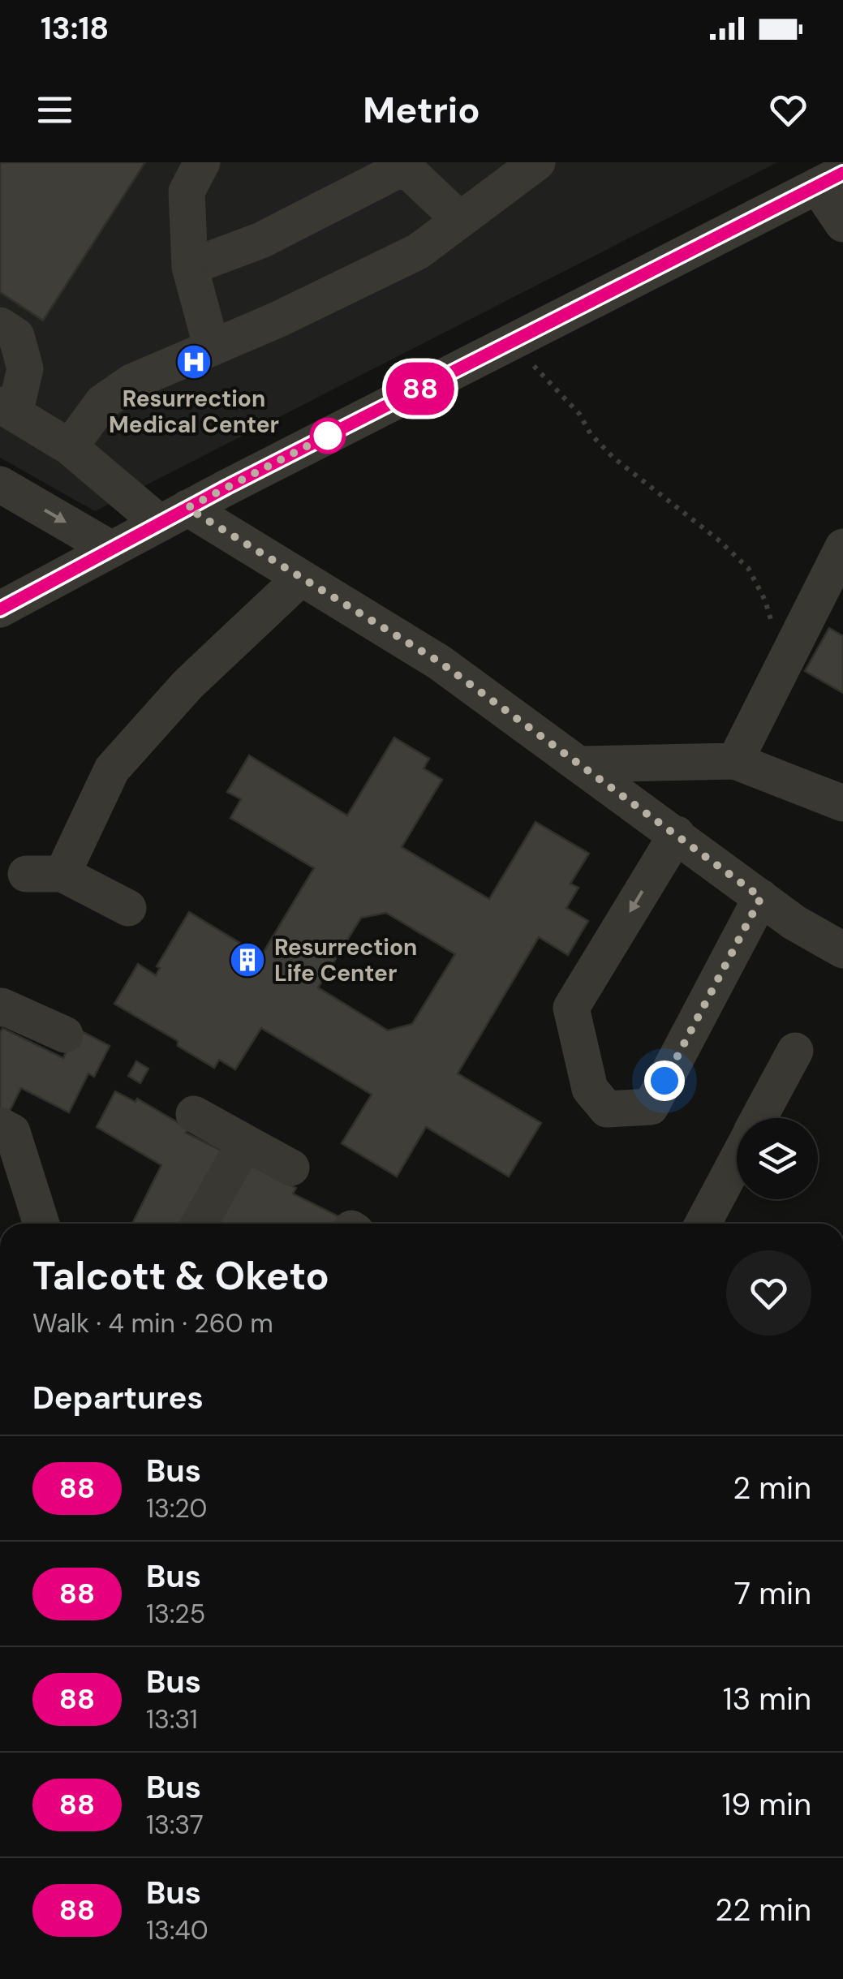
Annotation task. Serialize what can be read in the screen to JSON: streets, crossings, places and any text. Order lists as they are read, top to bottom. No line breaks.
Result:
{"places":{"hospital":["Resurrection Medical Center"],"building":["Resurrection Life Center"]},"lines":["bus line 88"],"page":{"status":"13:18","header":"Metrio","on_map":"88","heading":[["Talcott & Oketo","Walk · 4 min · 260 m"],"Departures"],"list":[{"mark":"88","name":"Bus","note":"13:20","value":"2 min"},{"mark":"88","name":"Bus","note":"13:25","value":"7 min"},{"mark":"88","name":"Bus","note":"13:31","value":"13 min"},{"mark":"88","name":"Bus","note":"13:37","value":"19 min"},{"mark":"88","name":"Bus","note":"13:40","value":"22 min"}]}}
